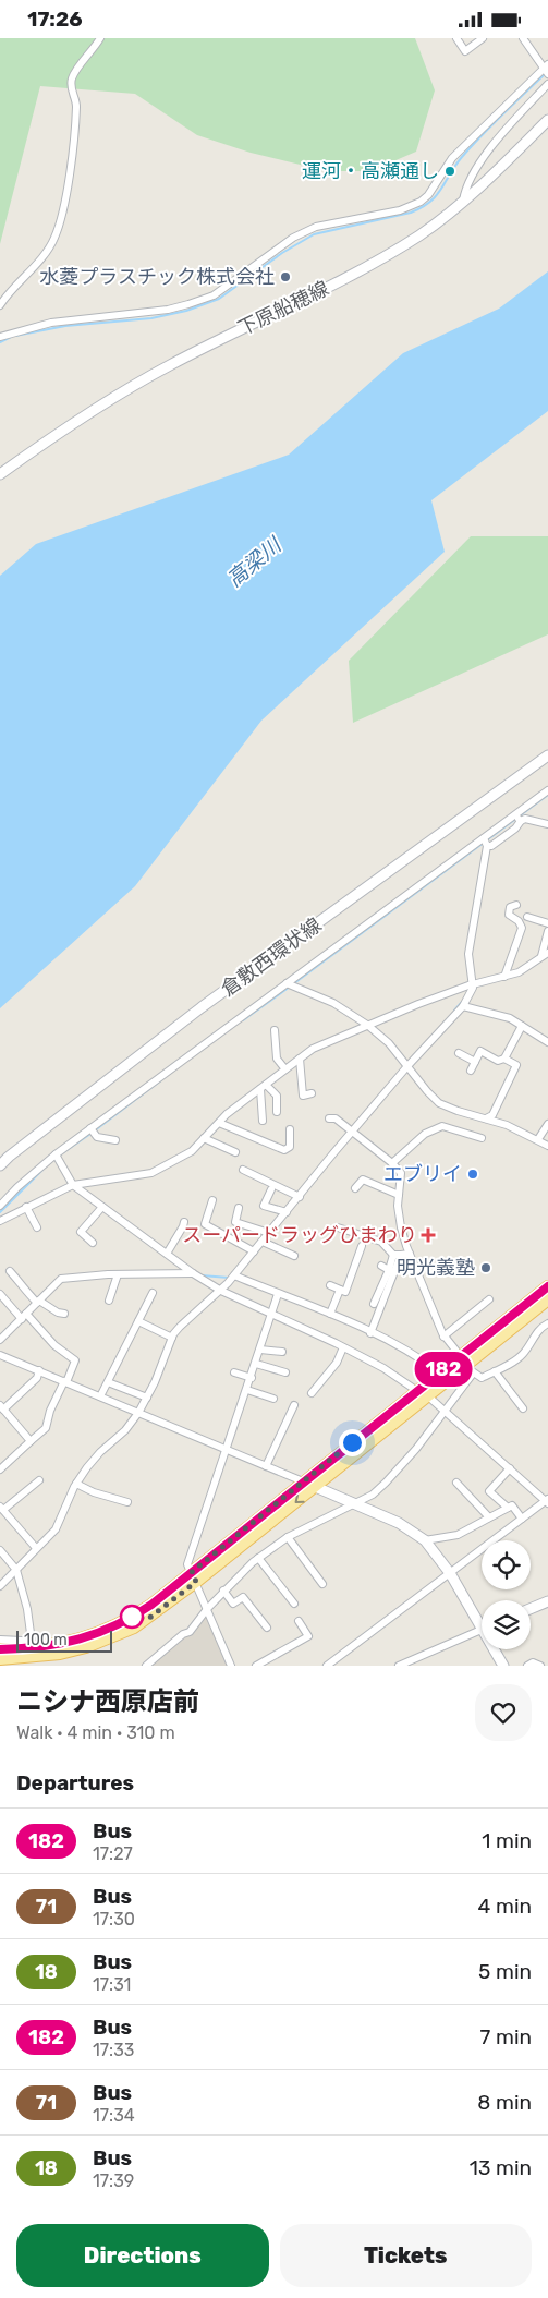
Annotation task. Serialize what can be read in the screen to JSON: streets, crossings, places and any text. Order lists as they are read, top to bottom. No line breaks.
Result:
{"streets":{"main road":["下原船穂線","倉敷西環状線"]},"water":["高梁川"],"places":{"other":["運河・高瀬通し","水菱プラスチック株式会社","エブリイ","明光義塾"],"health":["スーパードラッグひまわり"]},"lines":["bus line 182"],"scale_bar":"100 m","page":{"status":"17:26","on_map":"182","scale":"100 m","heading":[["ニシナ西原店前","Walk · 4 min · 310 m"],"Departures"],"list":[{"mark":"182","name":"Bus","note":"17:27","value":"1 min"},{"mark":"71","name":"Bus","note":"17:30","value":"4 min"},{"mark":"18","name":"Bus","note":"17:31","value":"5 min"},{"mark":"182","name":"Bus","note":"17:33","value":"7 min"},{"mark":"71","name":"Bus","note":"17:34","value":"8 min"},{"mark":"18","name":"Bus","note":"17:39","value":"13 min"}],"buttons":["Directions","Tickets"]}}
